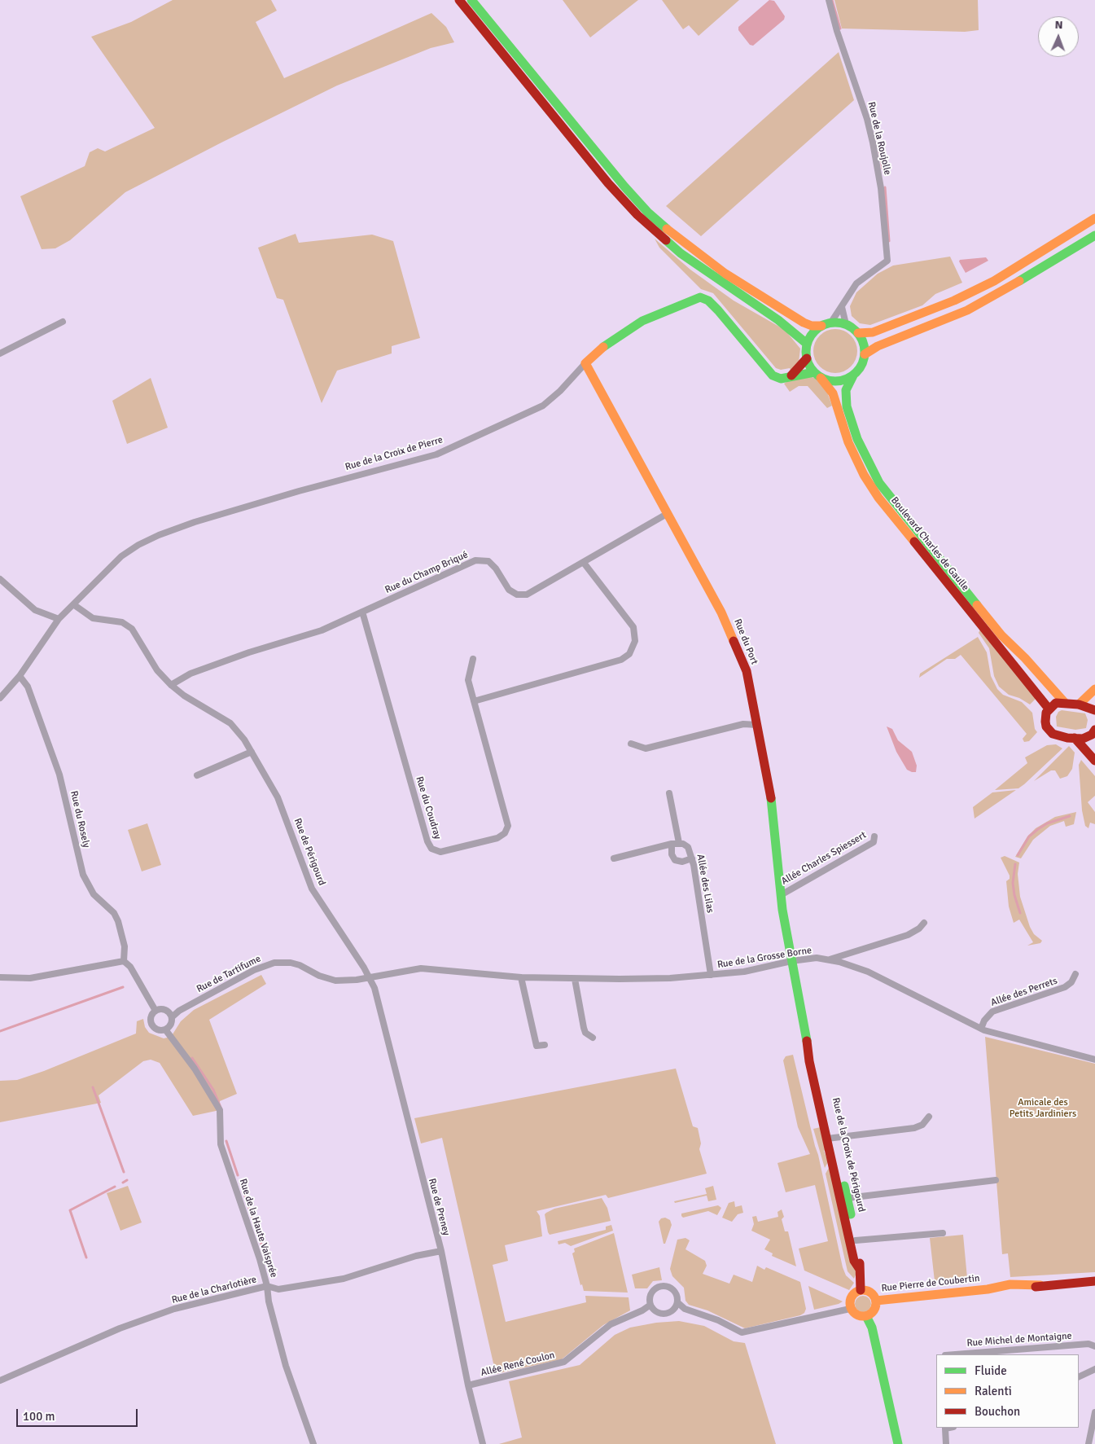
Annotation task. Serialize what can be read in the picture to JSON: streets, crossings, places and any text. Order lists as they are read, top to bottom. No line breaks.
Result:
{"streets":{"main road":["Rue de la Croix de Pierre","Boulevard Charles de Gaulle","Rue du Port","Rue de la Croix de Périgourd","Rue Pierre de Coubertin"],"street":["Rue de la Roujolle","Rue du Champ Briqué","Rue du Coudray","Rue du Rosely","Rue de Périgourd","Allée Charles Spiessert","Allée des Lilas","Rue de la Grosse Borne","Rue de Tartifume","Allée des Perrets","Rue de Preney","Rue de la Haute Vaisprée","Rue de la Charlotière","Rue Michel de Montaigne","Allée René Coulon"]},"crossings":[["Rue de la Croix de Pierre","Boulevard Charles de Gaulle"],["Rue de la Croix de Pierre","Rue du Port"],["Rue de la Croix de Pierre","Rue du Rosely"],["Rue de la Croix de Pierre","Rue de Périgourd"],["Rue du Champ Briqué","Rue du Port"],["Rue du Champ Briqué","Rue du Coudray"],["Rue du Champ Briqué","Rue de Périgourd"],["Rue du Port","Allée Charles Spiessert"],["Rue du Port","Rue de la Grosse Borne"],["Rue du Port","Rue de la Croix de Périgourd"],["Rue de Périgourd","Rue de la Grosse Borne"],["Rue de Périgourd","Rue de Tartifume"],["Rue de Périgourd","Rue de Preney"],["Allée des Lilas","Rue de la Grosse Borne"],["Rue de la Grosse Borne","Rue de Tartifume"],["Rue de la Grosse Borne","Allée des Perrets"],["Rue de la Grosse Borne","Rue de la Croix de Périgourd"],["Rue de la Grosse Borne","Rue de Preney"],["Rue de Tartifume","Rue de Preney"],["Rue de Tartifume","Rue de la Haute Vaisprée"],["Rue de la Croix de Périgourd","Rue Pierre de Coubertin"],["Rue de Preney","Rue de la Charlotière"],["Rue de Preney","Allée René Coulon"],["Rue de la Haute Vaisprée","Rue de la Charlotière"]],"parks":["Amicale des Petits Jardiniers"],"legend":["Fluide","Ralenti","Bouchon"],"scale_bar":"100 m","north":"top"}
